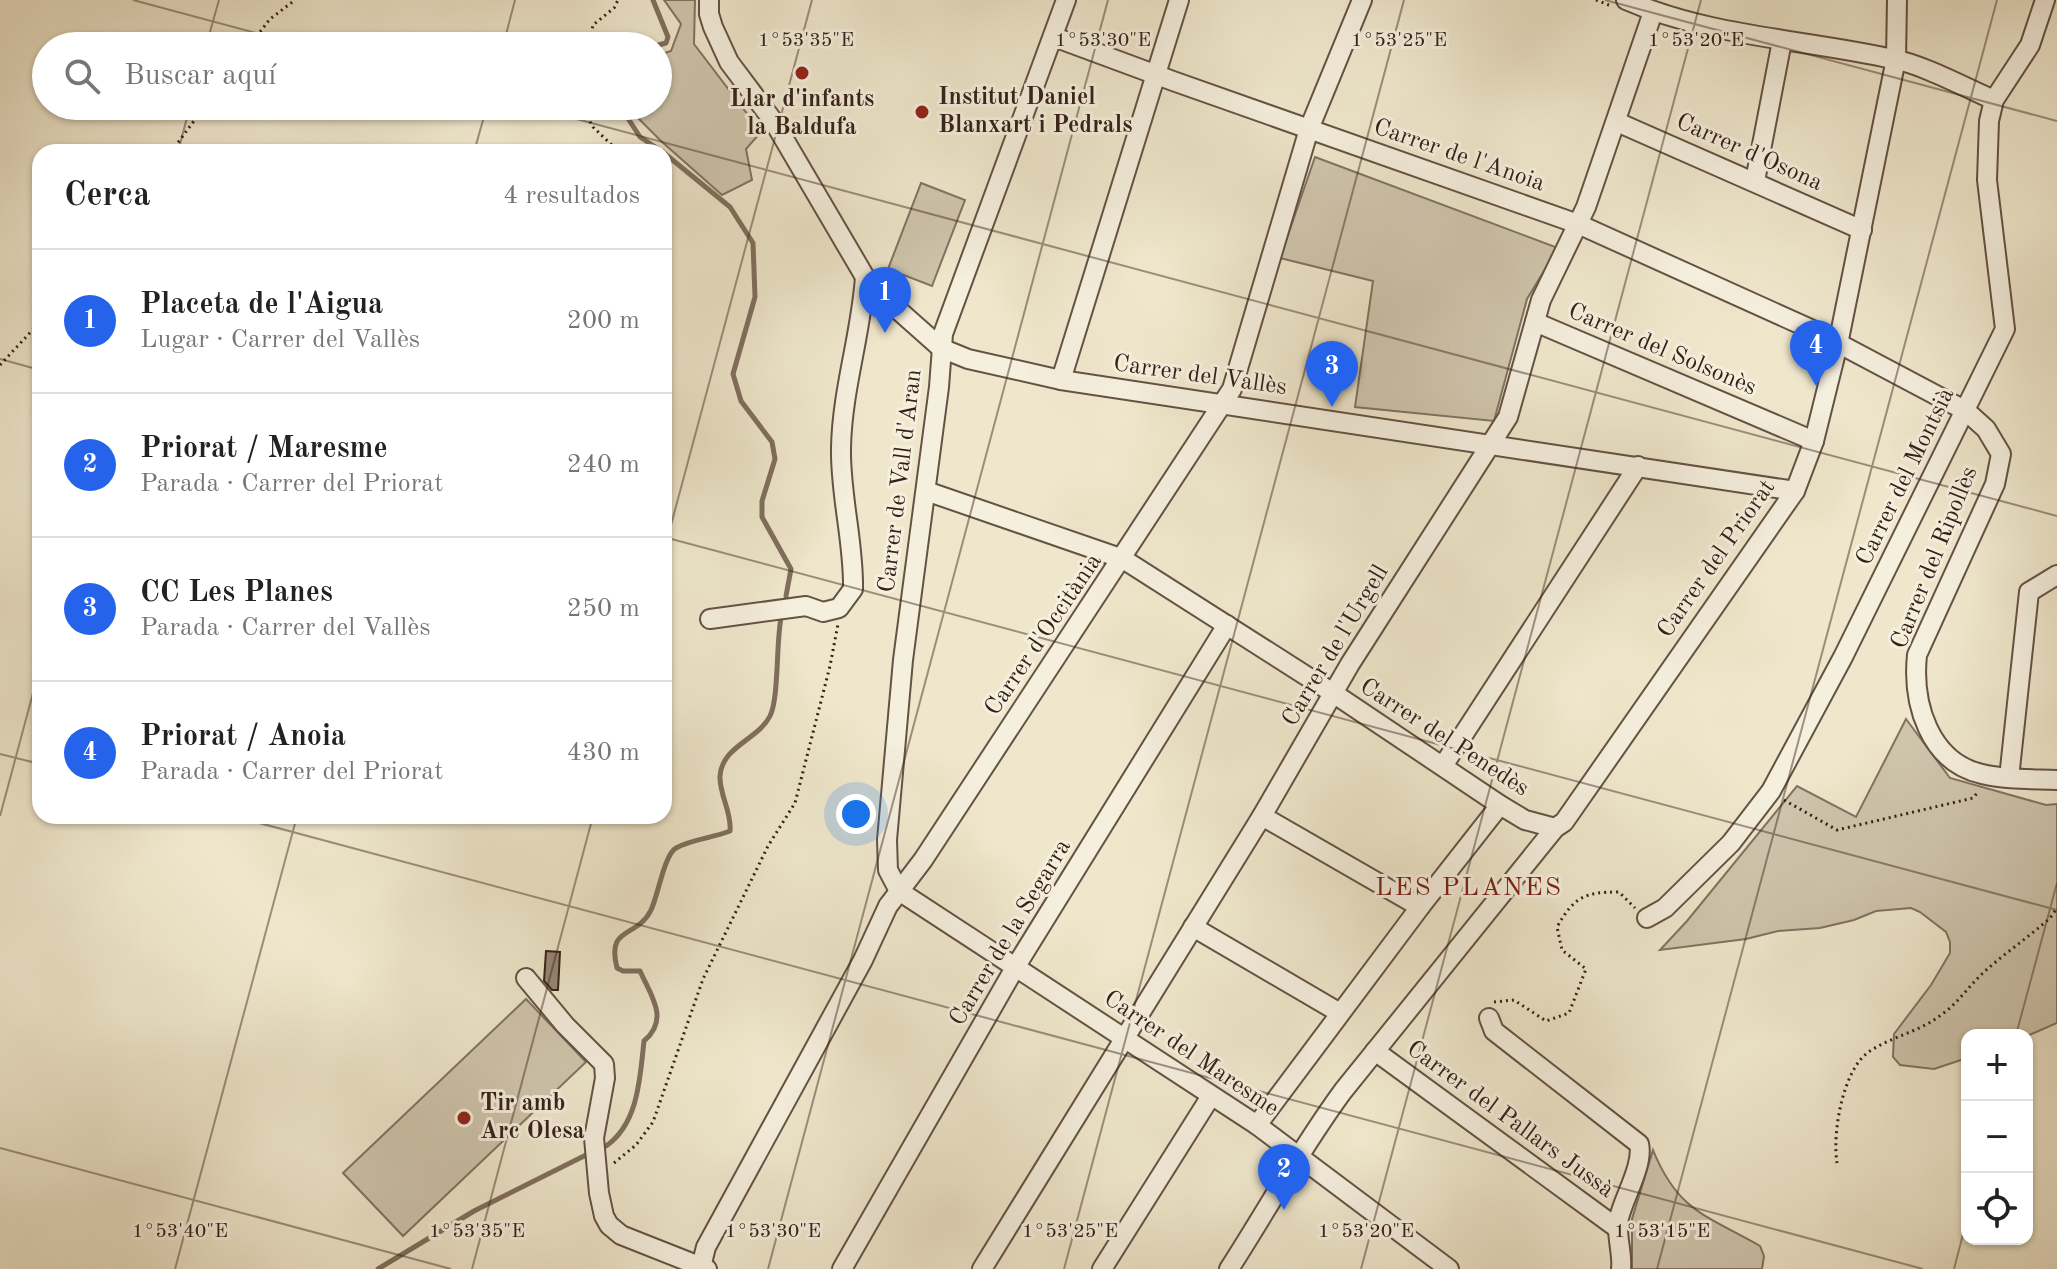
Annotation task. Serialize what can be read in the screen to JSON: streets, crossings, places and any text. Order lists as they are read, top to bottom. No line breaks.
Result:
{"streets":{"street":["Carrer d'Osona","Carrer de l'Anoia","Carrer del Solsonès","Carrer del Vallès","Carrer del Montsià","Carrer de Vall d'Aran","Carrer del Ripollès","Carrer del Priorat","Carrer d'Occitània","Carrer de l'Urgell","Carrer del Penedès","Carrer de la Segarra","Carrer del Maresme","Carrer del Pallars Jussà"]},"crossings":[["Carrer d'Osona","Carrer del Priorat"],["Carrer d'Osona","Carrer de l'Urgell"],["Carrer de l'Anoia","Carrer de Vall d'Aran"],["Carrer de l'Anoia","Carrer del Ripollès"],["Carrer de l'Anoia","Carrer del Priorat"],["Carrer de l'Anoia","Carrer d'Occitània"],["Carrer de l'Anoia","Carrer de l'Urgell"],["Carrer del Solsonès","Carrer del Priorat"],["Carrer del Solsonès","Carrer de l'Urgell"],["Carrer del Vallès","Carrer de Vall d'Aran"],["Carrer del Vallès","Carrer del Priorat"],["Carrer del Vallès","Carrer d'Occitània"],["Carrer del Vallès","Carrer de l'Urgell"],["Carrer del Montsià","Carrer del Ripollès"],["Carrer de Vall d'Aran","Carrer d'Occitània"],["Carrer de Vall d'Aran","Carrer del Penedès"],["Carrer de Vall d'Aran","Carrer del Maresme"],["Carrer del Ripollès","Carrer del Priorat"],["Carrer del Priorat","Carrer del Penedès"],["Carrer del Priorat","Carrer del Pallars Jussà"],["Carrer d'Occitània","Carrer del Penedès"],["Carrer d'Occitània","Carrer del Maresme"],["Carrer de l'Urgell","Carrer del Penedès"],["Carrer de l'Urgell","Carrer del Maresme"],["Carrer del Penedès","Carrer de la Segarra"],["Carrer de la Segarra","Carrer del Maresme"]],"districts":["LES PLANES"],"places":["Llar d'infants la Baldufa","Institut Daniel Blanxart i Pedrals","Tir amb Arc Olesa"],"page":{"search":"Buscar aquí","heading":["Cerca","4 resultados"],"list":[{"mark":"1","name":"Placeta de l'Aigua","note":"Lugar · Carrer del Vallès","value":"200 m"},{"mark":"2","name":"Priorat / Maresme","note":"Parada · Carrer del Priorat","value":"240 m"},{"mark":"3","name":"CC Les Planes","note":"Parada · Carrer del Vallès","value":"250 m"},{"mark":"4","name":"Priorat / Anoia","note":"Parada · Carrer del Priorat","value":"430 m"}],"pins":["1","4","3","2"],"map_buttons":["+","−"]},"coordinates":["1°53'35\"E","1°53'30\"E","1°53'25\"E","1°53'20\"E","1°53'40\"E","1°53'15\"E"]}
